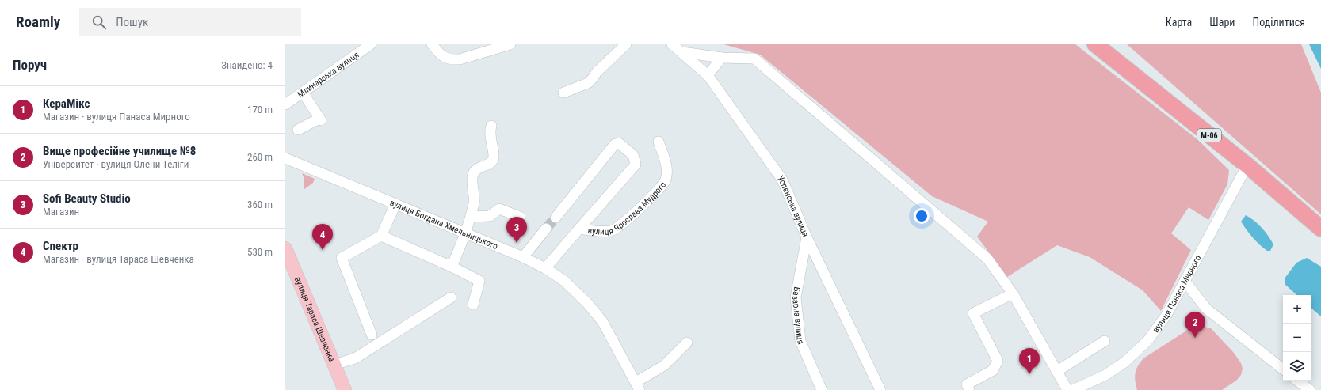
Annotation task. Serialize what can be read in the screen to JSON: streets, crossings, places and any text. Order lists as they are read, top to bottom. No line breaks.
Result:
{"streets":{"highway":["М-06"],"main road":["вулиця Тараса Шевченка"],"street":["Млинарська вулиця","вулиця Ярослава Мудрого","Успенська вулиця","вулиця Богдана Хмельницького","вулиця Панаса Мирного","Базарна вулиця"]},"crossings":[["М-06","вулиця Панаса Мирного"],["вулиця Ярослава Мудрого","вулиця Богдана Хмельницького"],["Успенська вулиця","Базарна вулиця"]],"page":{"header":"Roamly","search":"Пошук","nav":["Карта","Шари","Поділитися"],"heading":["Поруч","Знайдено: 4"],"list":[{"mark":"1","name":"КераМікс","note":"Магазин · вулиця Панаса Мирного","value":"170 m"},{"mark":"2","name":"Вище професійне училище №8","note":"Університет · вулиця Олени Теліги","value":"260 m"},{"mark":"3","name":"Sofi Beauty Studio","note":"Магазин","value":"360 m"},{"mark":"4","name":"Спектр","note":"Магазин · вулиця Тараса Шевченка","value":"530 m"}],"pins":["3","4","2","1"],"map_buttons":["+","−"]}}
